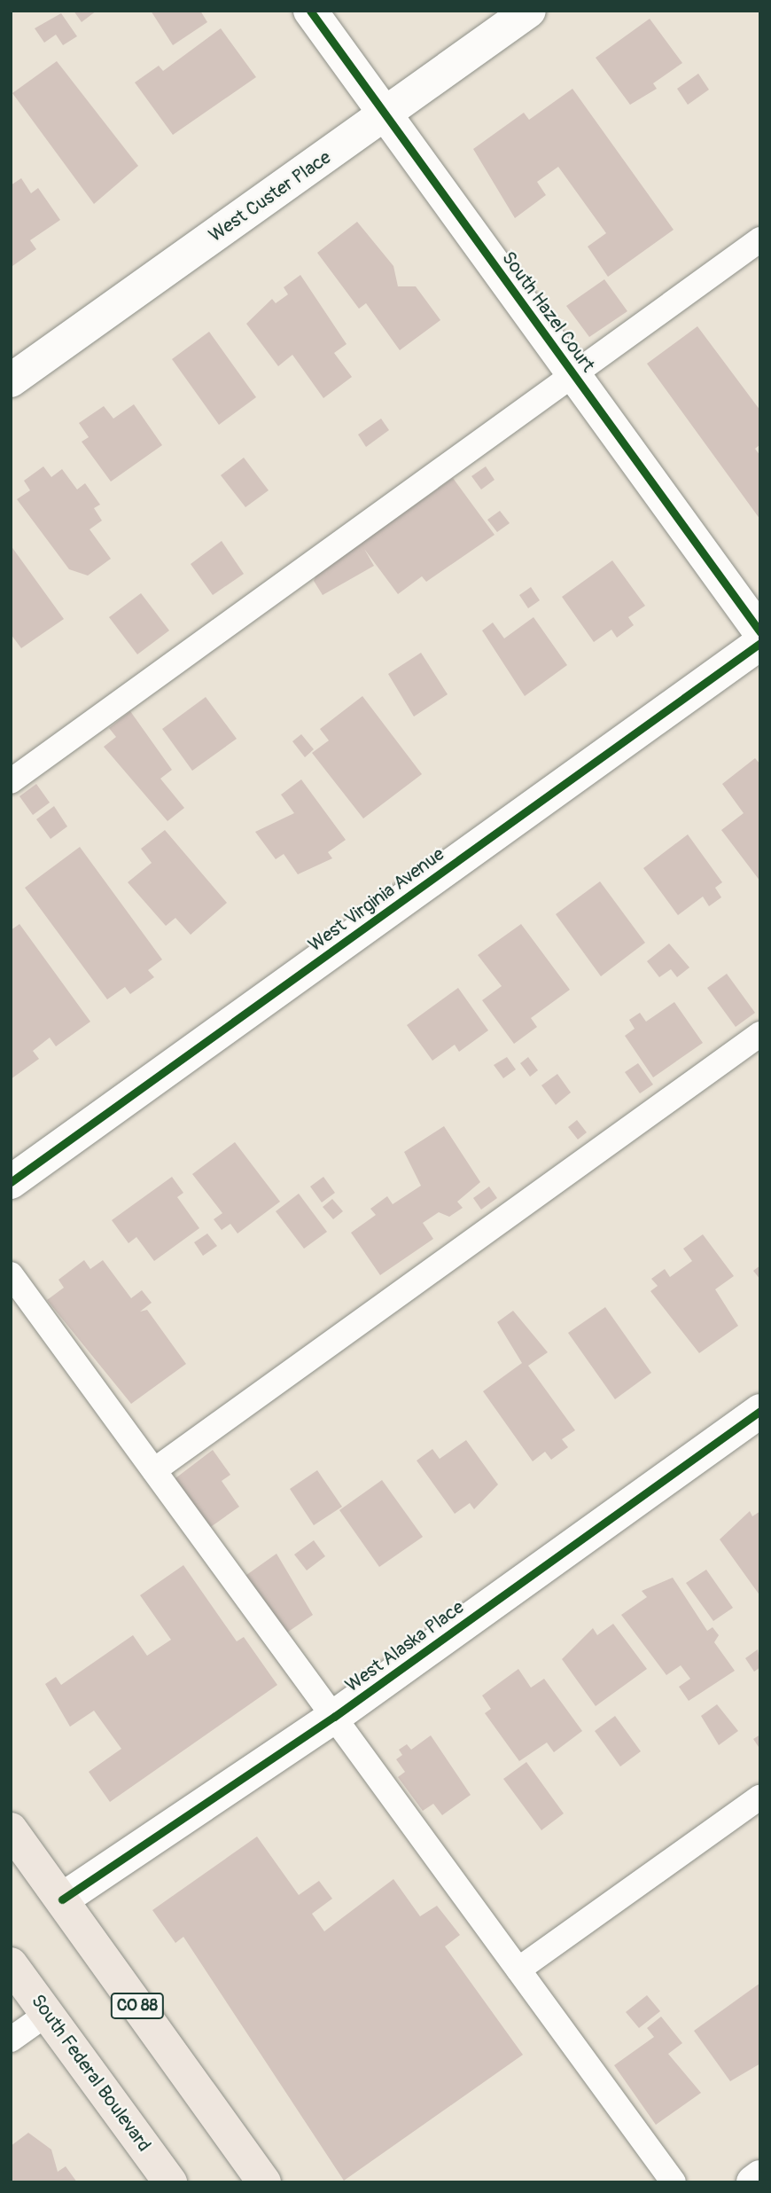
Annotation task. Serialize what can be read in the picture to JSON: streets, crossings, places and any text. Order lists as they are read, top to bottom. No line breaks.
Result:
{"streets":{"main road":["CO 88","South Federal Boulevard"],"street":["West Custer Place","South Hazel Court","West Virginia Avenue","West Alaska Place"]},"crossings":[["West Custer Place","South Hazel Court"],["West Alaska Place","CO 88"]]}
